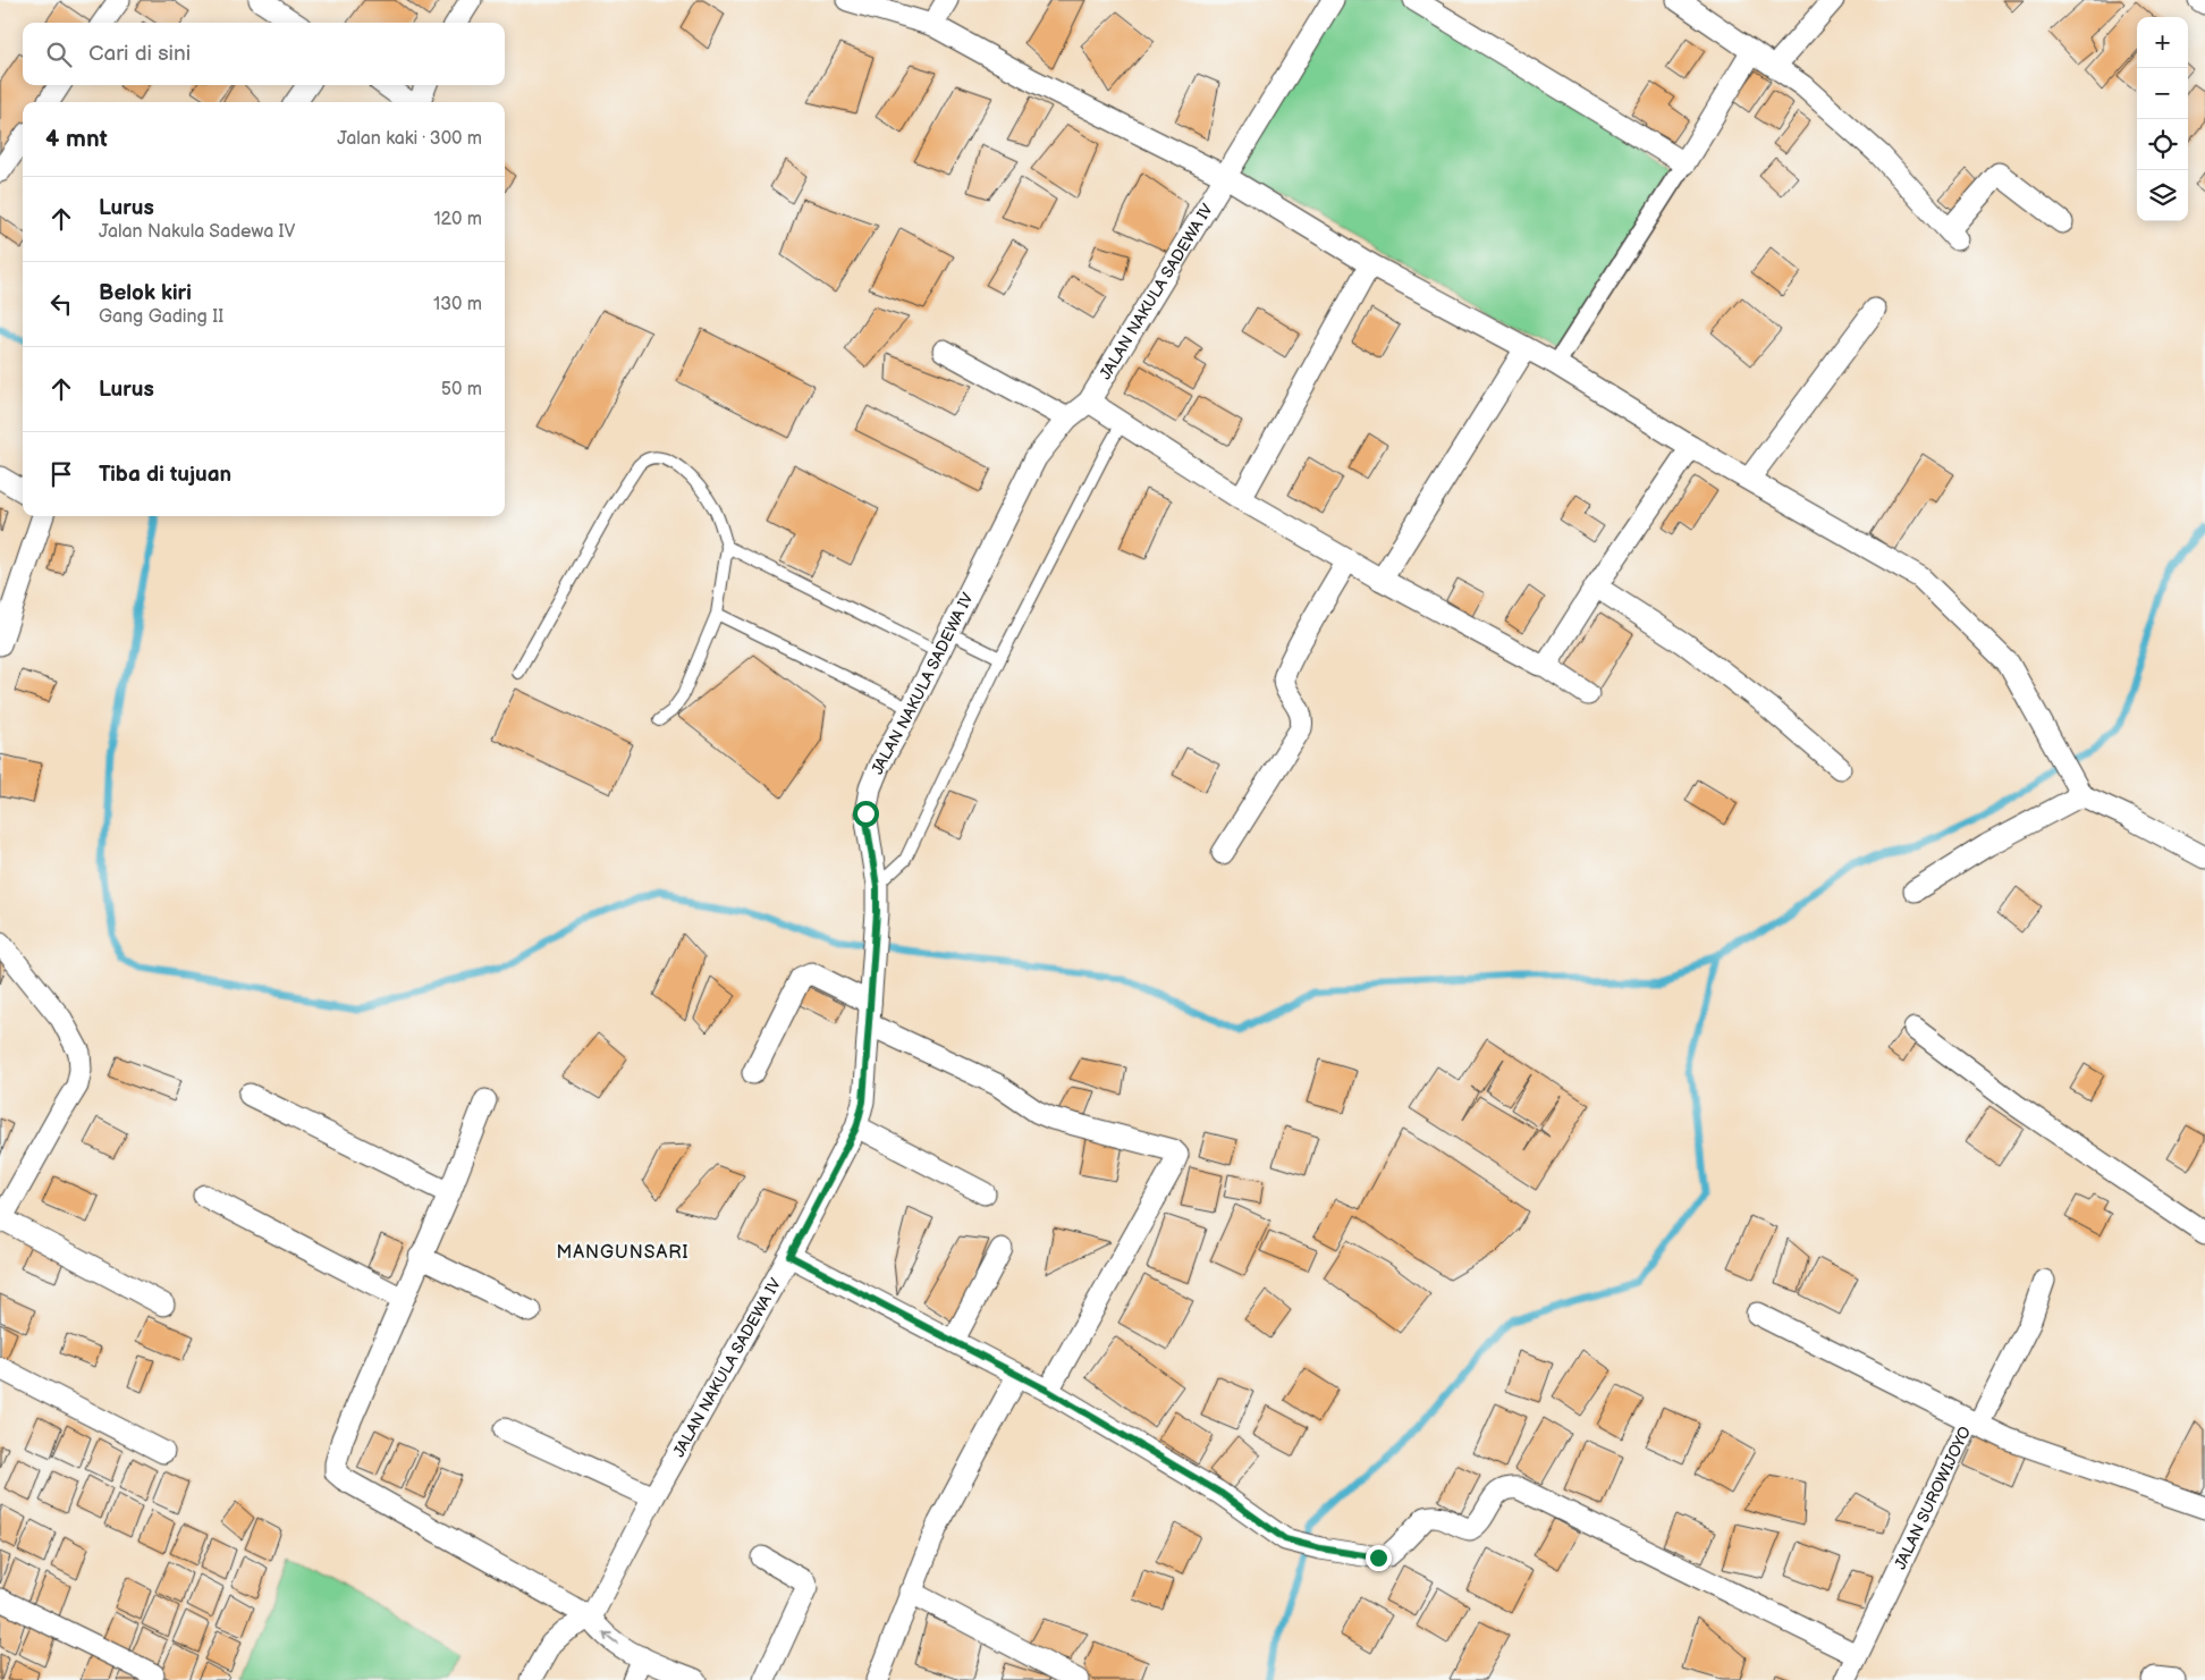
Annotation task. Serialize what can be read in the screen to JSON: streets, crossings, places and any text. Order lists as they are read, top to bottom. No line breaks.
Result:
{"streets":{"street":["JALAN NAKULA SADEWA IV","JALAN SUROWIJOYO"]},"districts":["MANGUNSARI"],"page":{"map_buttons":["+","−"],"search":"Cari di sini","heading":["4 mnt","Jalan kaki · 300 m"],"list":[["Lurus","Jalan Nakula Sadewa IV","120 m"],["Belok kiri","Gang Gading II","130 m"],["Lurus","50 m"],"Tiba di tujuan"]}}
